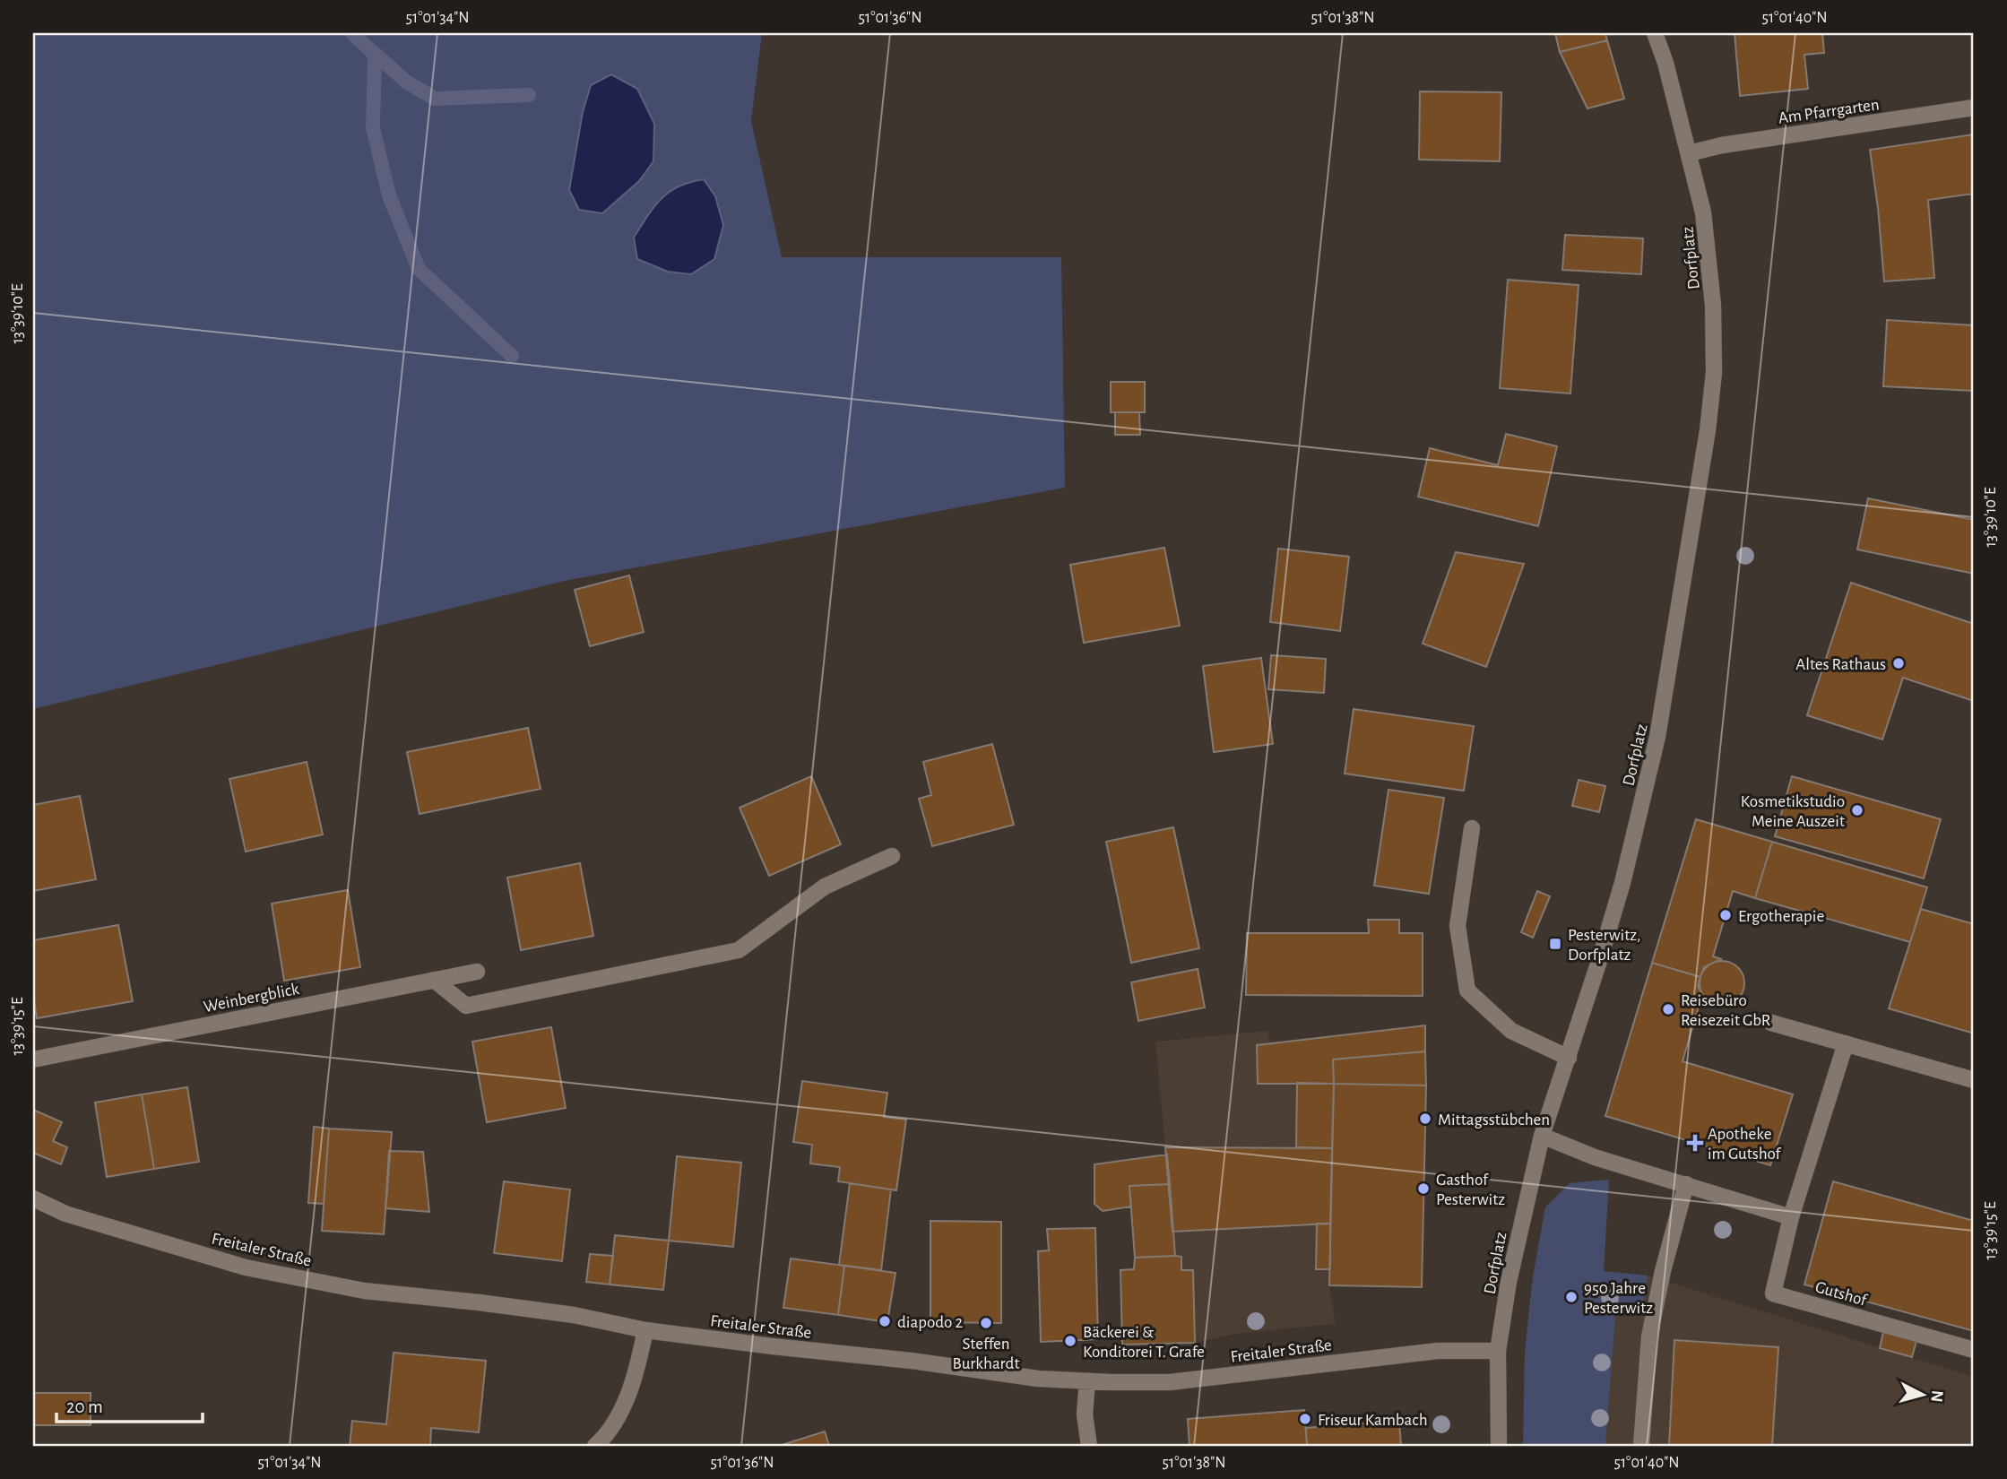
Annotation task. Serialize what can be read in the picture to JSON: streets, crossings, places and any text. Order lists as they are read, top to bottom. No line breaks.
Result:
{"streets":{"street":["Am Pfarrgarten","Dorfplatz","Weinbergblick","Freitaler Straße","Gutshof"]},"crossings":[["Am Pfarrgarten","Dorfplatz"],["Dorfplatz","Freitaler Straße"]],"places":{"other":["Altes Rathaus","Kosmetikstudio Meine Auszeit","Ergotherapie","Reisebüro Reisezeit GbR","Mittagsstübchen","Gasthof Pesterwitz","950 Jahre Pesterwitz","diapodo 2","Steffen Burkhardt","Bäckerei & Konditorei T. Grafe","Friseur Kambach"],"transit":["Pesterwitz, Dorfplatz"],"health":["Apotheke im Gutshof"]},"scale_bar":"20 m","north":"right","coordinates":["51°01'34\"N","51°01'36\"N","51°01'38\"N","51°01'40\"N","13°39'10\"E","13°39'15\"E"]}
